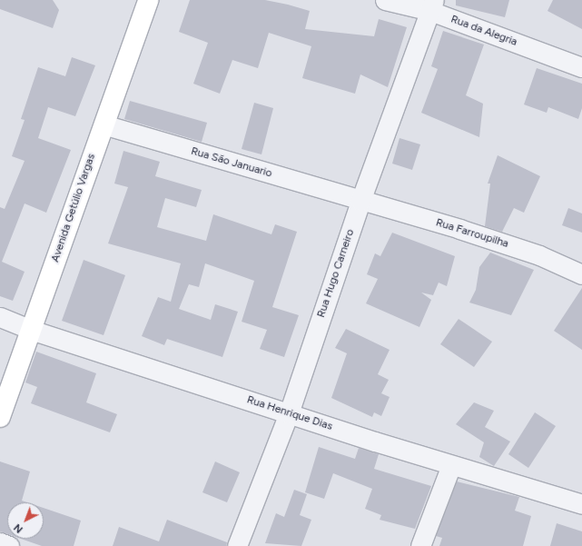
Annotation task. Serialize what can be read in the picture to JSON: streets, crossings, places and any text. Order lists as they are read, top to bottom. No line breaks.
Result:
{"streets":{"street":["Rua da Alegria","Rua São Januario","Avenida Getúlio Vargas","Rua Farroupilha","Rua Hugo Carneiro","Rua Henrique Dias"]},"crossings":[["Rua da Alegria","Rua Hugo Carneiro"],["Rua São Januario","Avenida Getúlio Vargas"],["Rua São Januario","Rua Farroupilha"],["Rua São Januario","Rua Hugo Carneiro"],["Avenida Getúlio Vargas","Rua Henrique Dias"],["Rua Farroupilha","Rua Hugo Carneiro"],["Rua Hugo Carneiro","Rua Henrique Dias"]],"north":"bottom left"}
